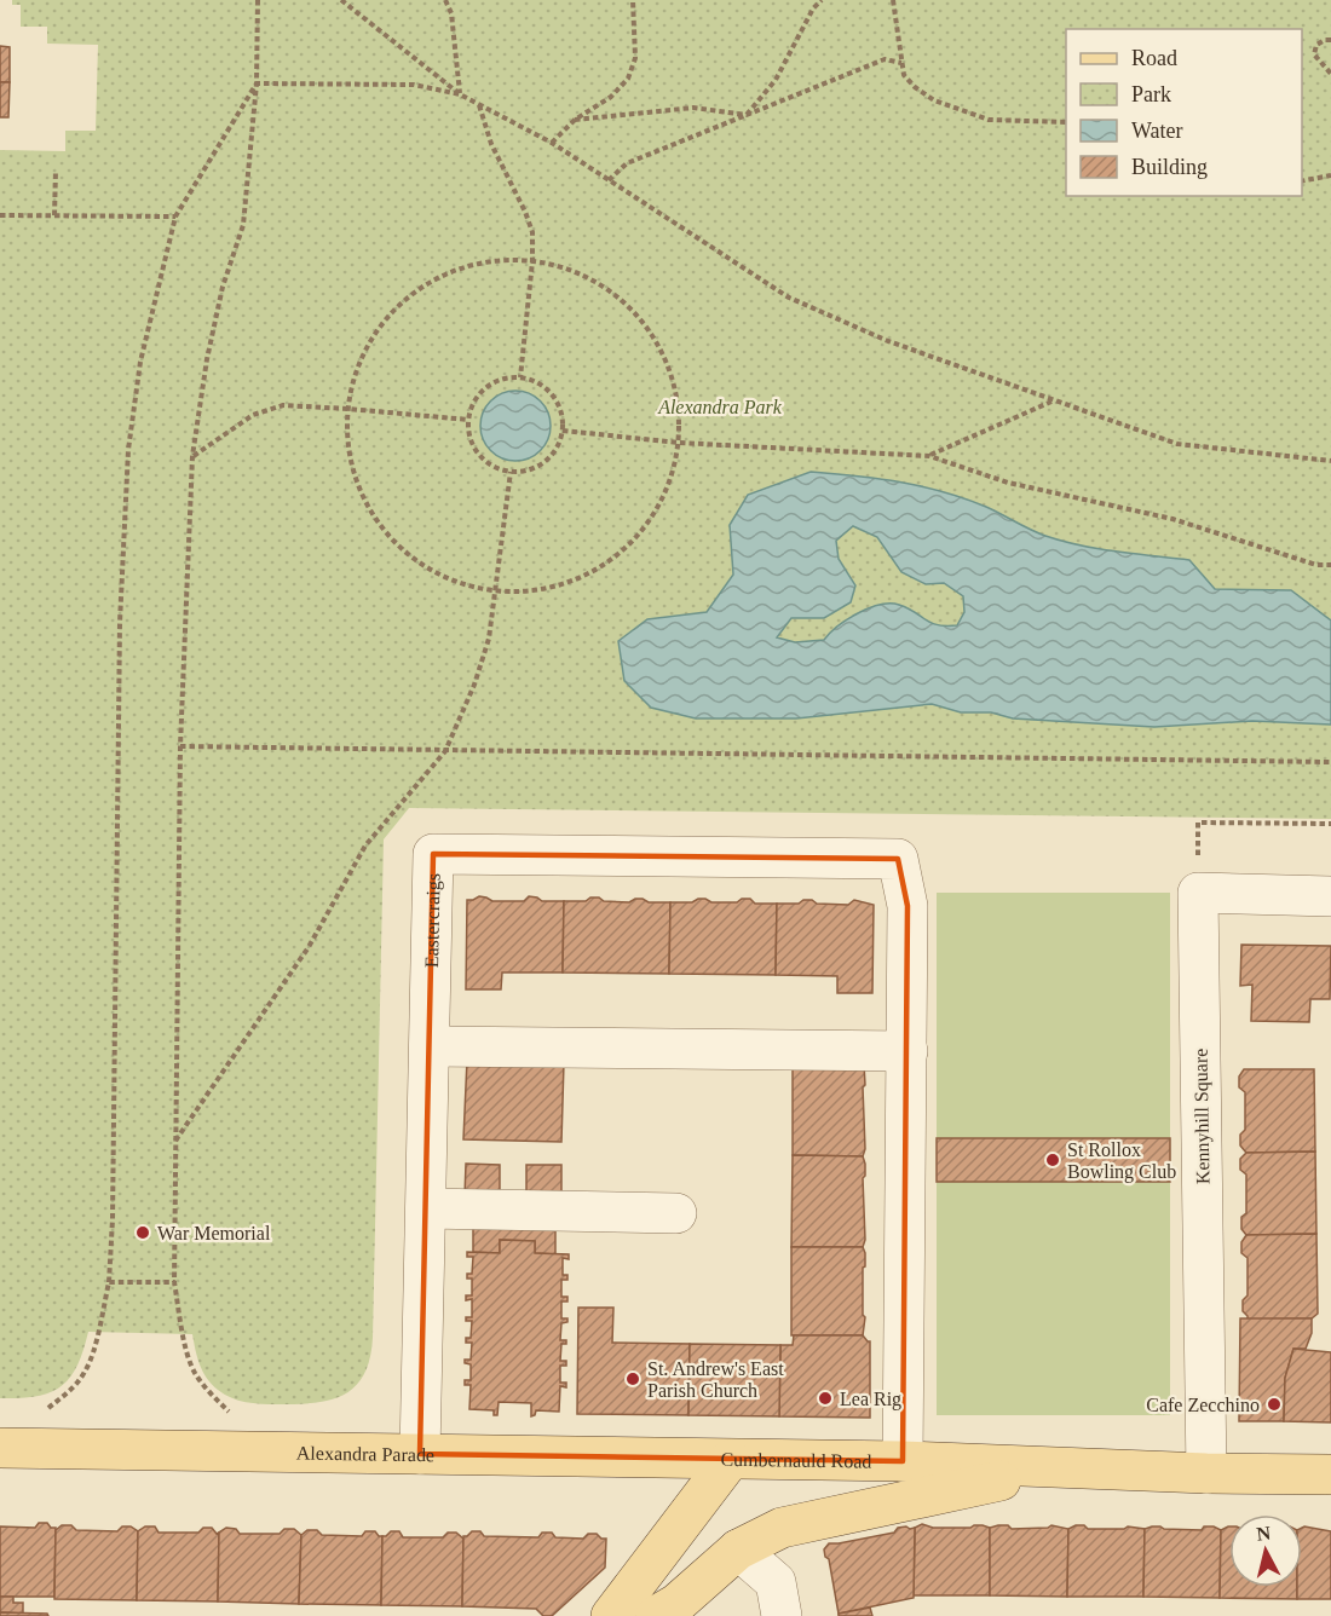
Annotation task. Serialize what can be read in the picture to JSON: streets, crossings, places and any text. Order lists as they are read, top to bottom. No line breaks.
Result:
{"streets":{"main road":["Alexandra Parade","Cumbernauld Road"],"street":["Eastercraigs","Kennyhill Square"]},"crossings":[["Eastercraigs","Alexandra Parade"],["Kennyhill Square","Cumbernauld Road"],["Alexandra Parade","Cumbernauld Road"]],"parks":["Alexandra Park"],"places":["St Rollox Bowling Club","War Memorial","St. Andrew's East Parish Church","Lea Rig","Cafe Zecchino"],"legend":["Road","Park","Water","Building"],"north":"top"}
